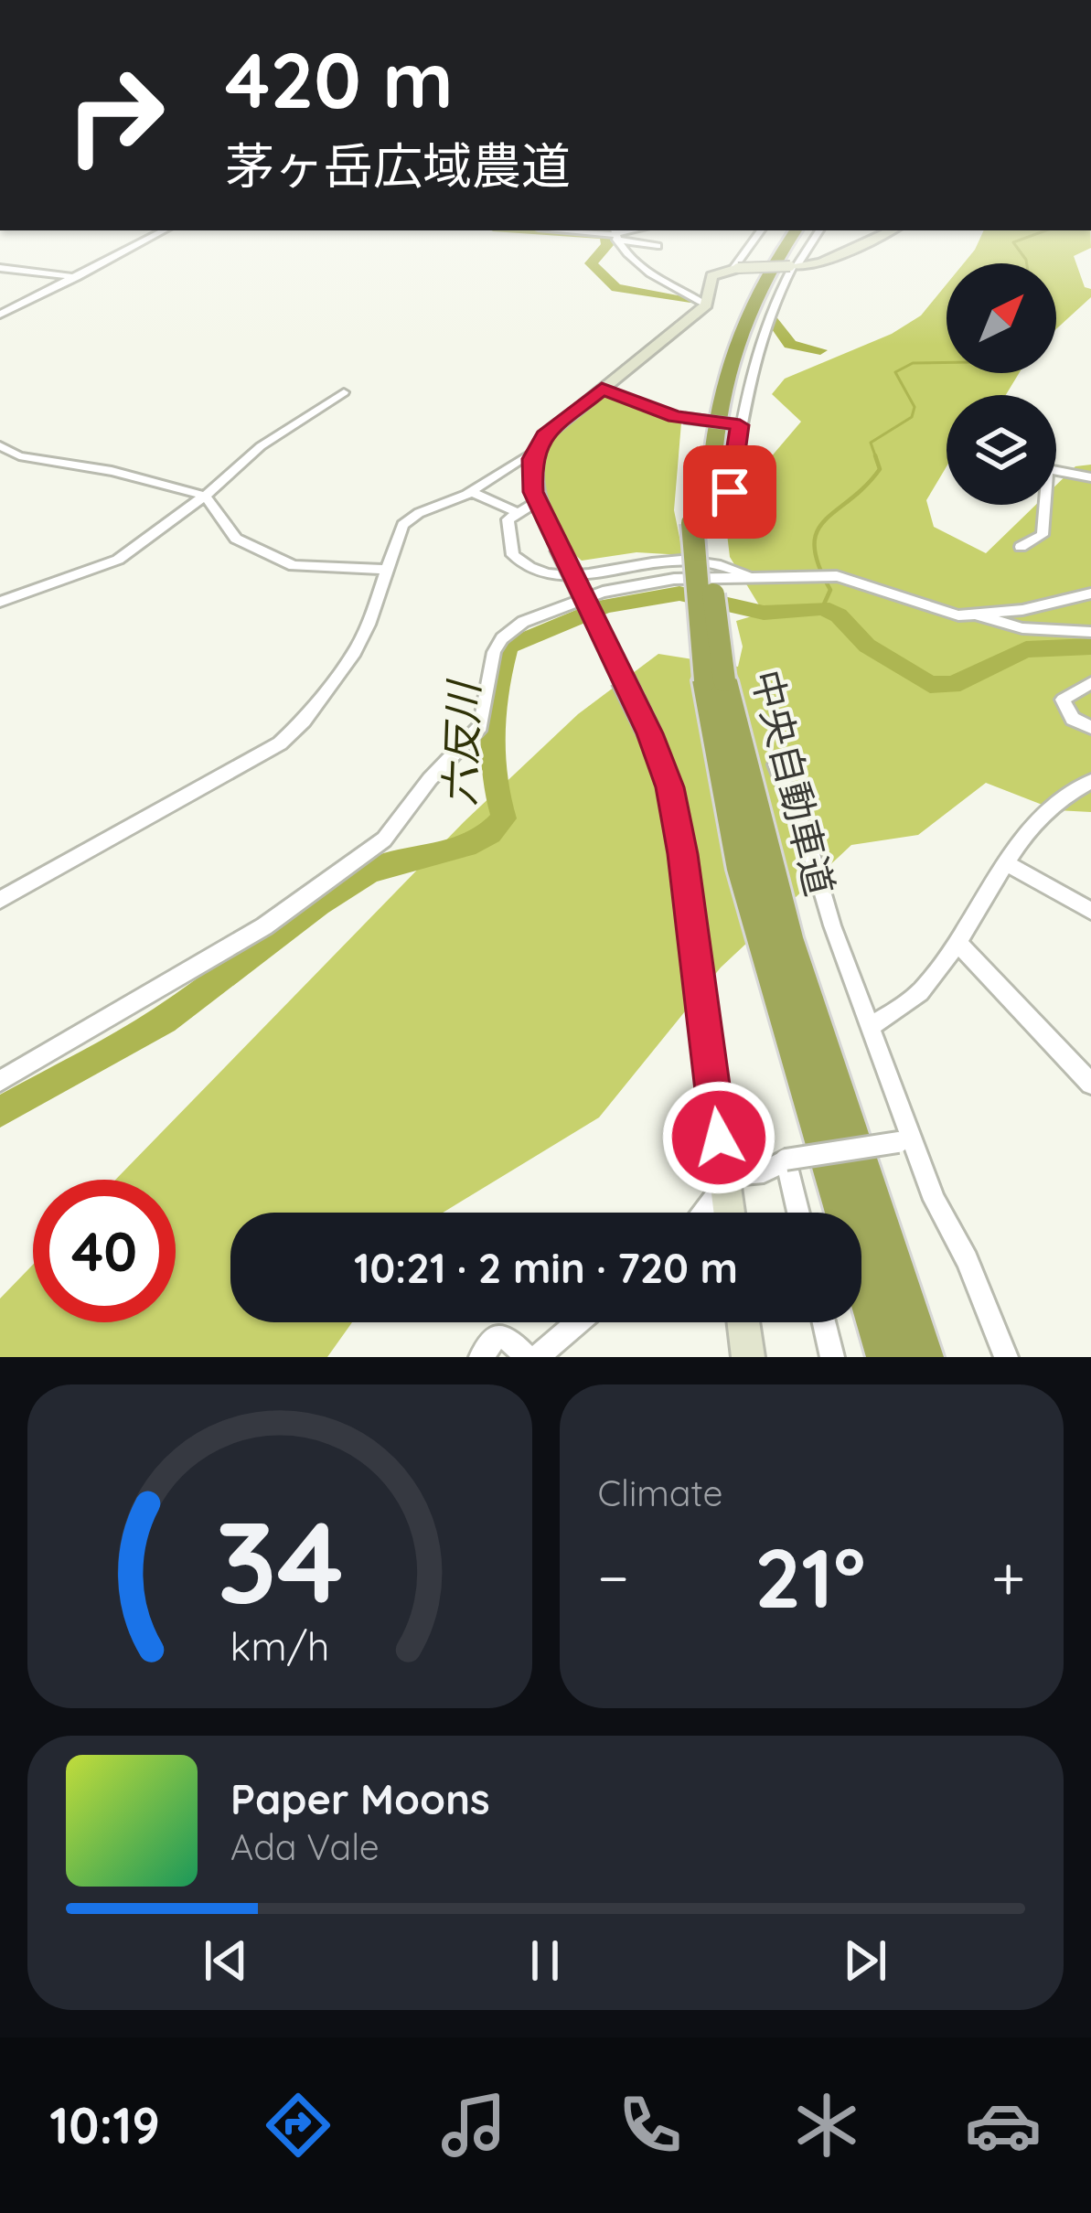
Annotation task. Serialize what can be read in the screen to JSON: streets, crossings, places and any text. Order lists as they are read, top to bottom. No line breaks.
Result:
{"streets":{"highway":["中央自動車道"]},"water":["六反川"],"north":"top right","page":{"turn":["420 m","茅ヶ岳広域農道"],"limit":"40","trip":"10:21 · 2 min · 720 m","tile":"Climate","heat":["−","21°","+"],"song":["Paper Moons","Ada Vale"],"tabs":"10:19","gauge":["34","km/h"]}}
